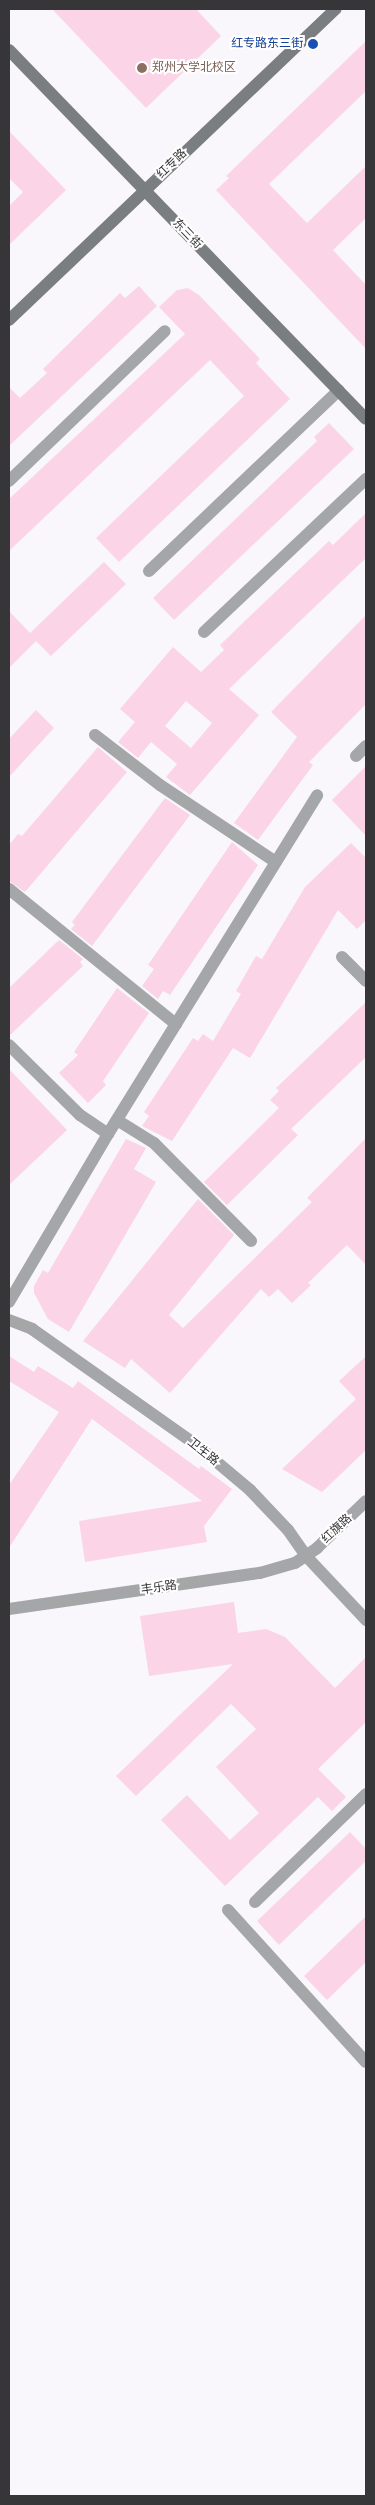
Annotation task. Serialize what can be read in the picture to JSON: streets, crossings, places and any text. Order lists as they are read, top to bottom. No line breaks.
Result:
{"streets":{"street":["红专路","东三街","卫生路","红旗路","丰乐路"]},"crossings":[["红专路","东三街"],["卫生路","红旗路"],["卫生路","丰乐路"],["红旗路","丰乐路"]],"places":["红专路东三街","郑州大学北校区"]}
